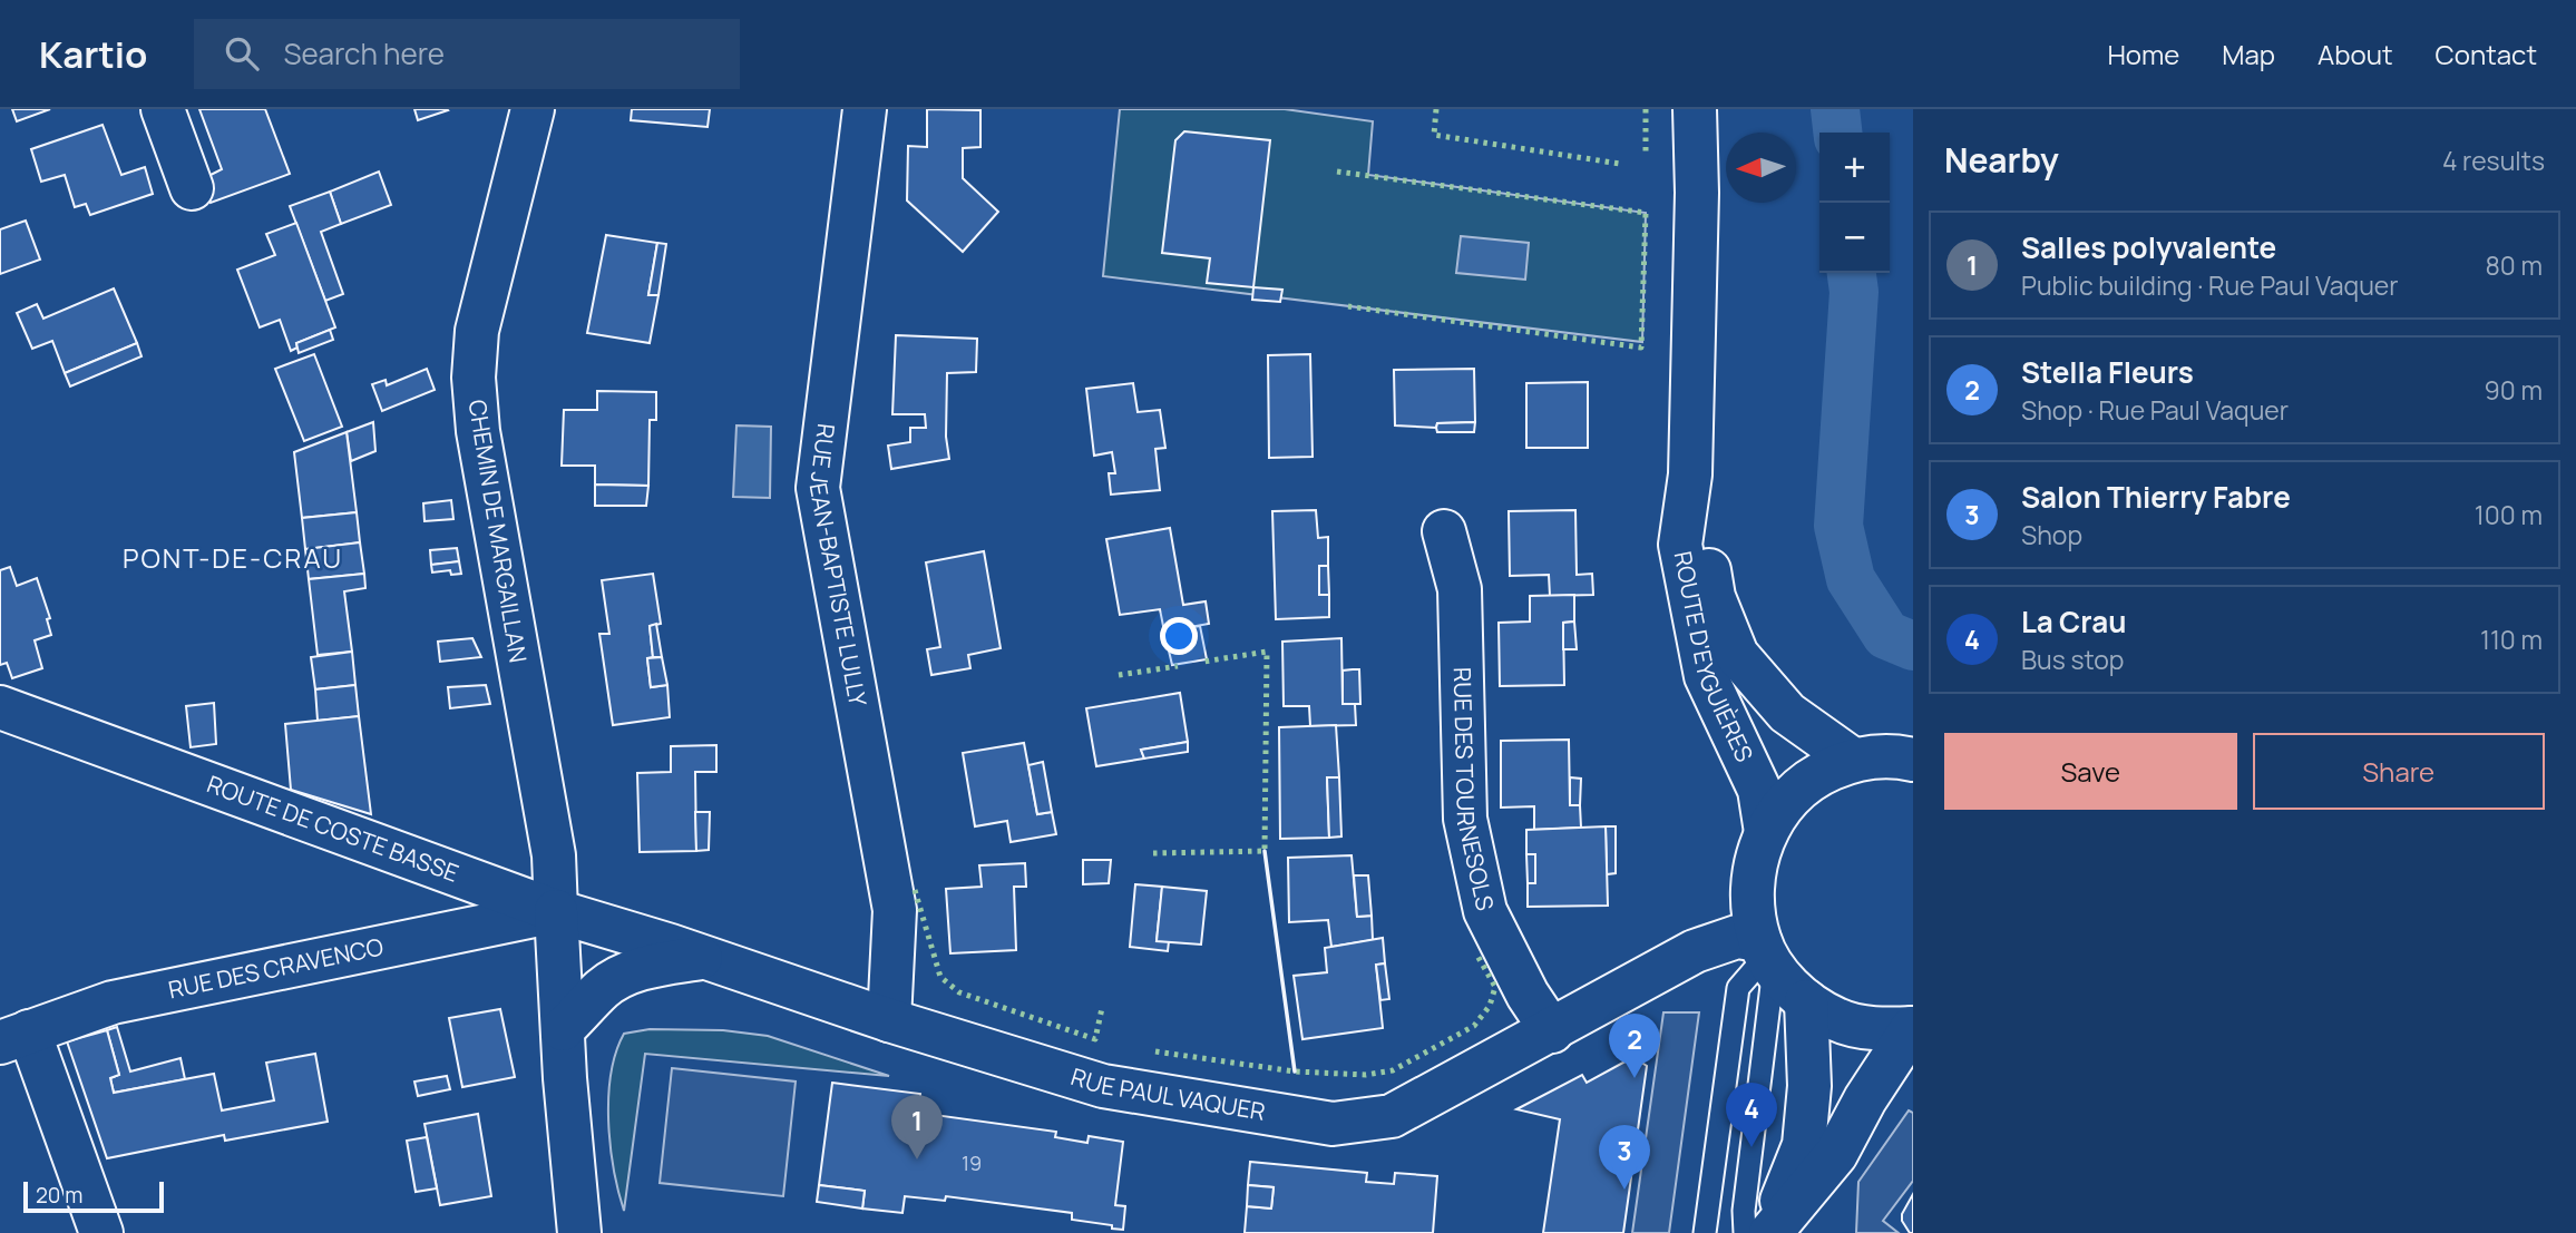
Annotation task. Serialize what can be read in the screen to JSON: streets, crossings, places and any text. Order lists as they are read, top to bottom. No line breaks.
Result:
{"streets":{"street":["CHEMIN DE MARGAILLAN","RUE JEAN-BAPTISTE LULLY","ROUTE D'EYGUIÈRES","RUE DES TOURNESOLS","ROUTE DE COSTE BASSE","RUE DES CRAVENCO","RUE PAUL VAQUER"]},"crossings":[["CHEMIN DE MARGAILLAN","ROUTE DE COSTE BASSE"],["CHEMIN DE MARGAILLAN","RUE DES CRAVENCO"],["CHEMIN DE MARGAILLAN","RUE PAUL VAQUER"],["RUE JEAN-BAPTISTE LULLY","RUE PAUL VAQUER"],["RUE DES TOURNESOLS","RUE PAUL VAQUER"],["ROUTE DE COSTE BASSE","RUE DES CRAVENCO"],["ROUTE DE COSTE BASSE","RUE PAUL VAQUER"],["RUE DES CRAVENCO","RUE PAUL VAQUER"]],"districts":["PONT-DE-CRAU"],"house_numbers":["19"],"scale_bar":"20 m","north":"left","page":{"header":"Kartio","search":"Search here","nav":["Home","Map","About","Contact"],"heading":["Nearby","4 results"],"map_buttons":["+","−"],"list":[{"mark":"1","name":"Salles polyvalente","note":"Public building · Rue Paul Vaquer","value":"80 m"},{"mark":"2","name":"Stella Fleurs","note":"Shop · Rue Paul Vaquer","value":"90 m"},{"mark":"3","name":"Salon Thierry Fabre","note":"Shop","value":"100 m"},{"mark":"4","name":"La Crau","note":"Bus stop","value":"110 m"}],"buttons":["Save","Share"],"pins":["2","4","1","3"],"scale":"20 m"}}
